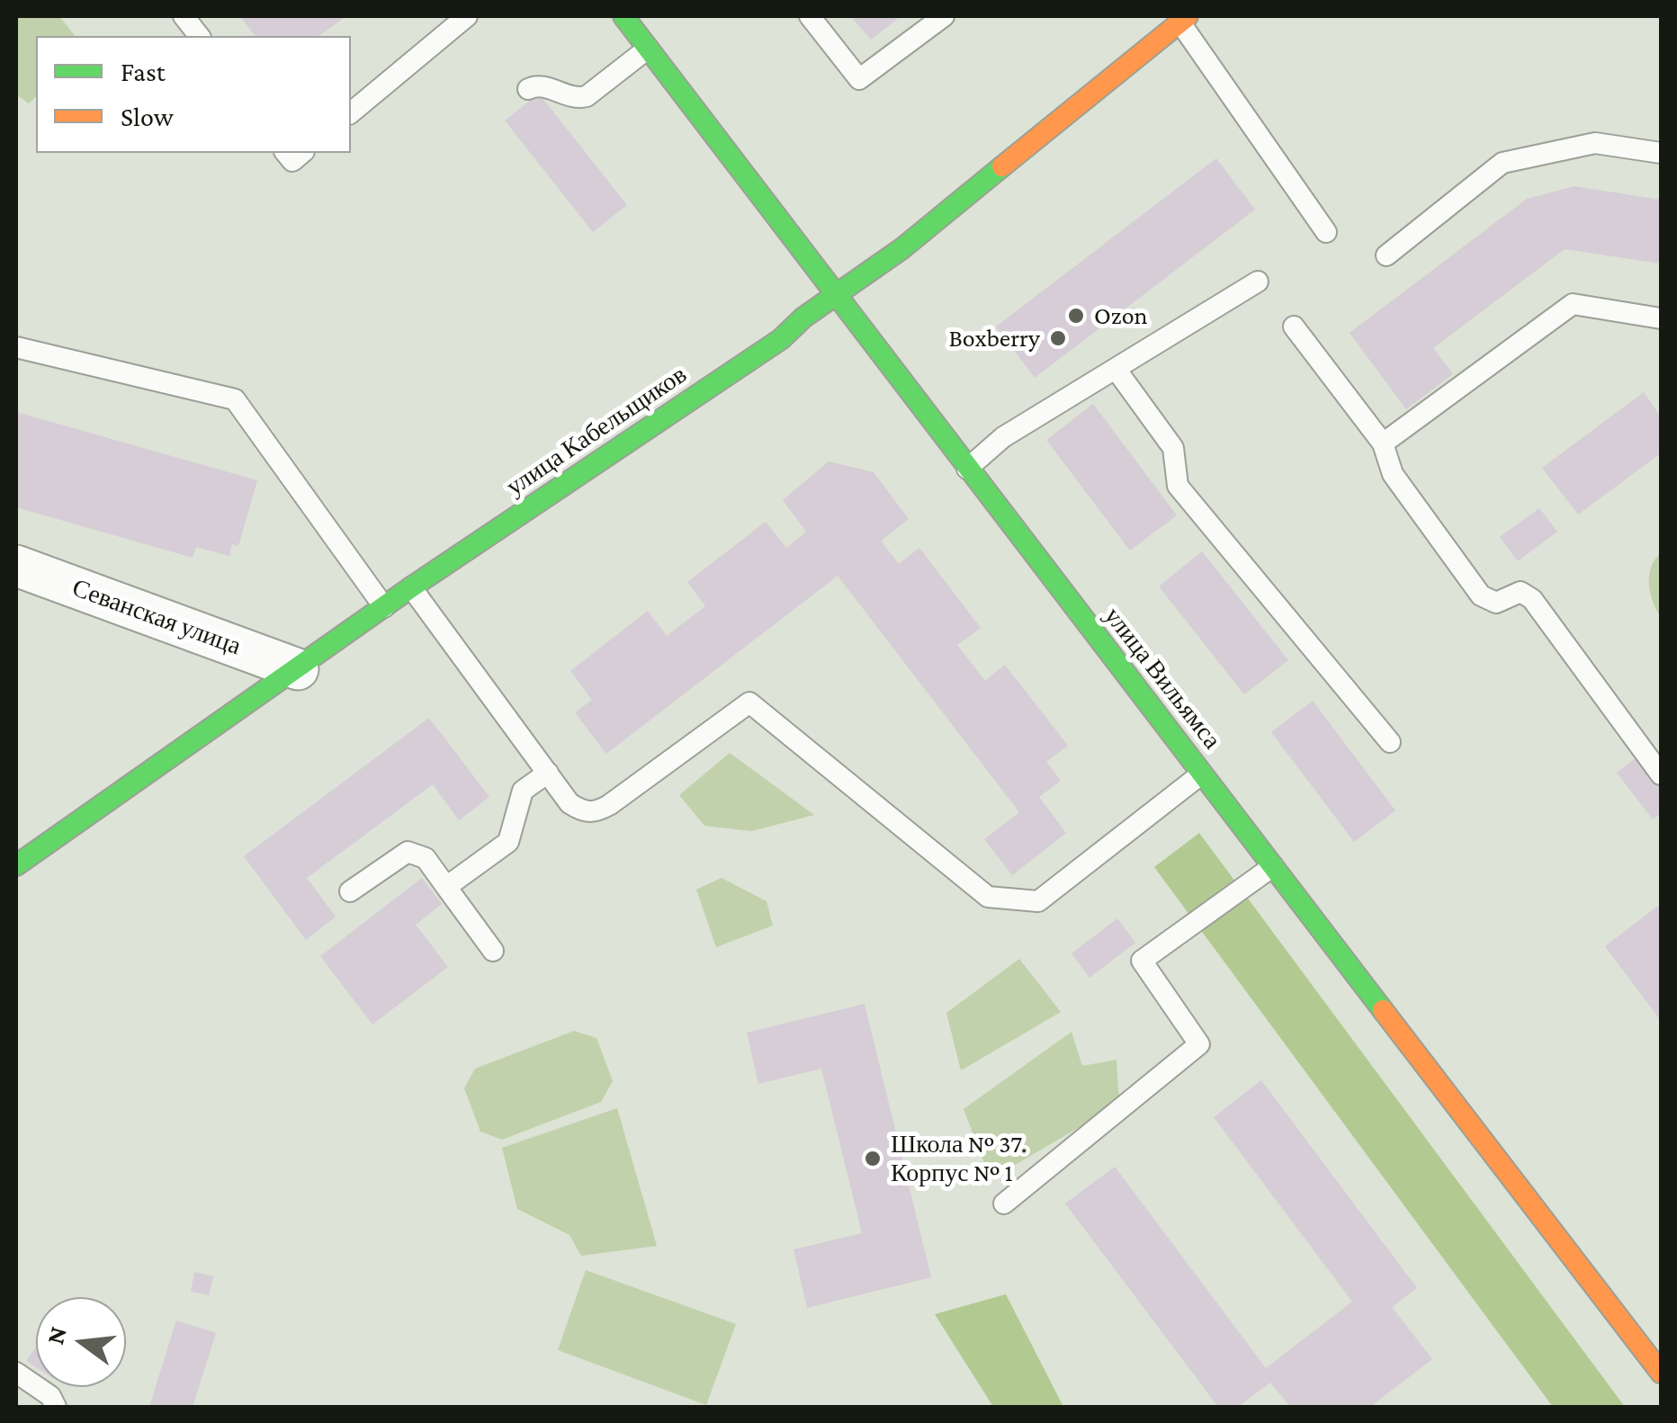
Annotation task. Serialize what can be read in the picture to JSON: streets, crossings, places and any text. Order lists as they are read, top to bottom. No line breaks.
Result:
{"streets":{"street":["улица Кабельщиков","Севанская улица","улица Вильямса"]},"crossings":[["улица Кабельщиков","Севанская улица"],["улица Кабельщиков","улица Вильямса"]],"places":["Ozon","Boxberry","Школа № 37. Корпус № 1"],"legend":["Fast","Slow"],"north":"left"}
